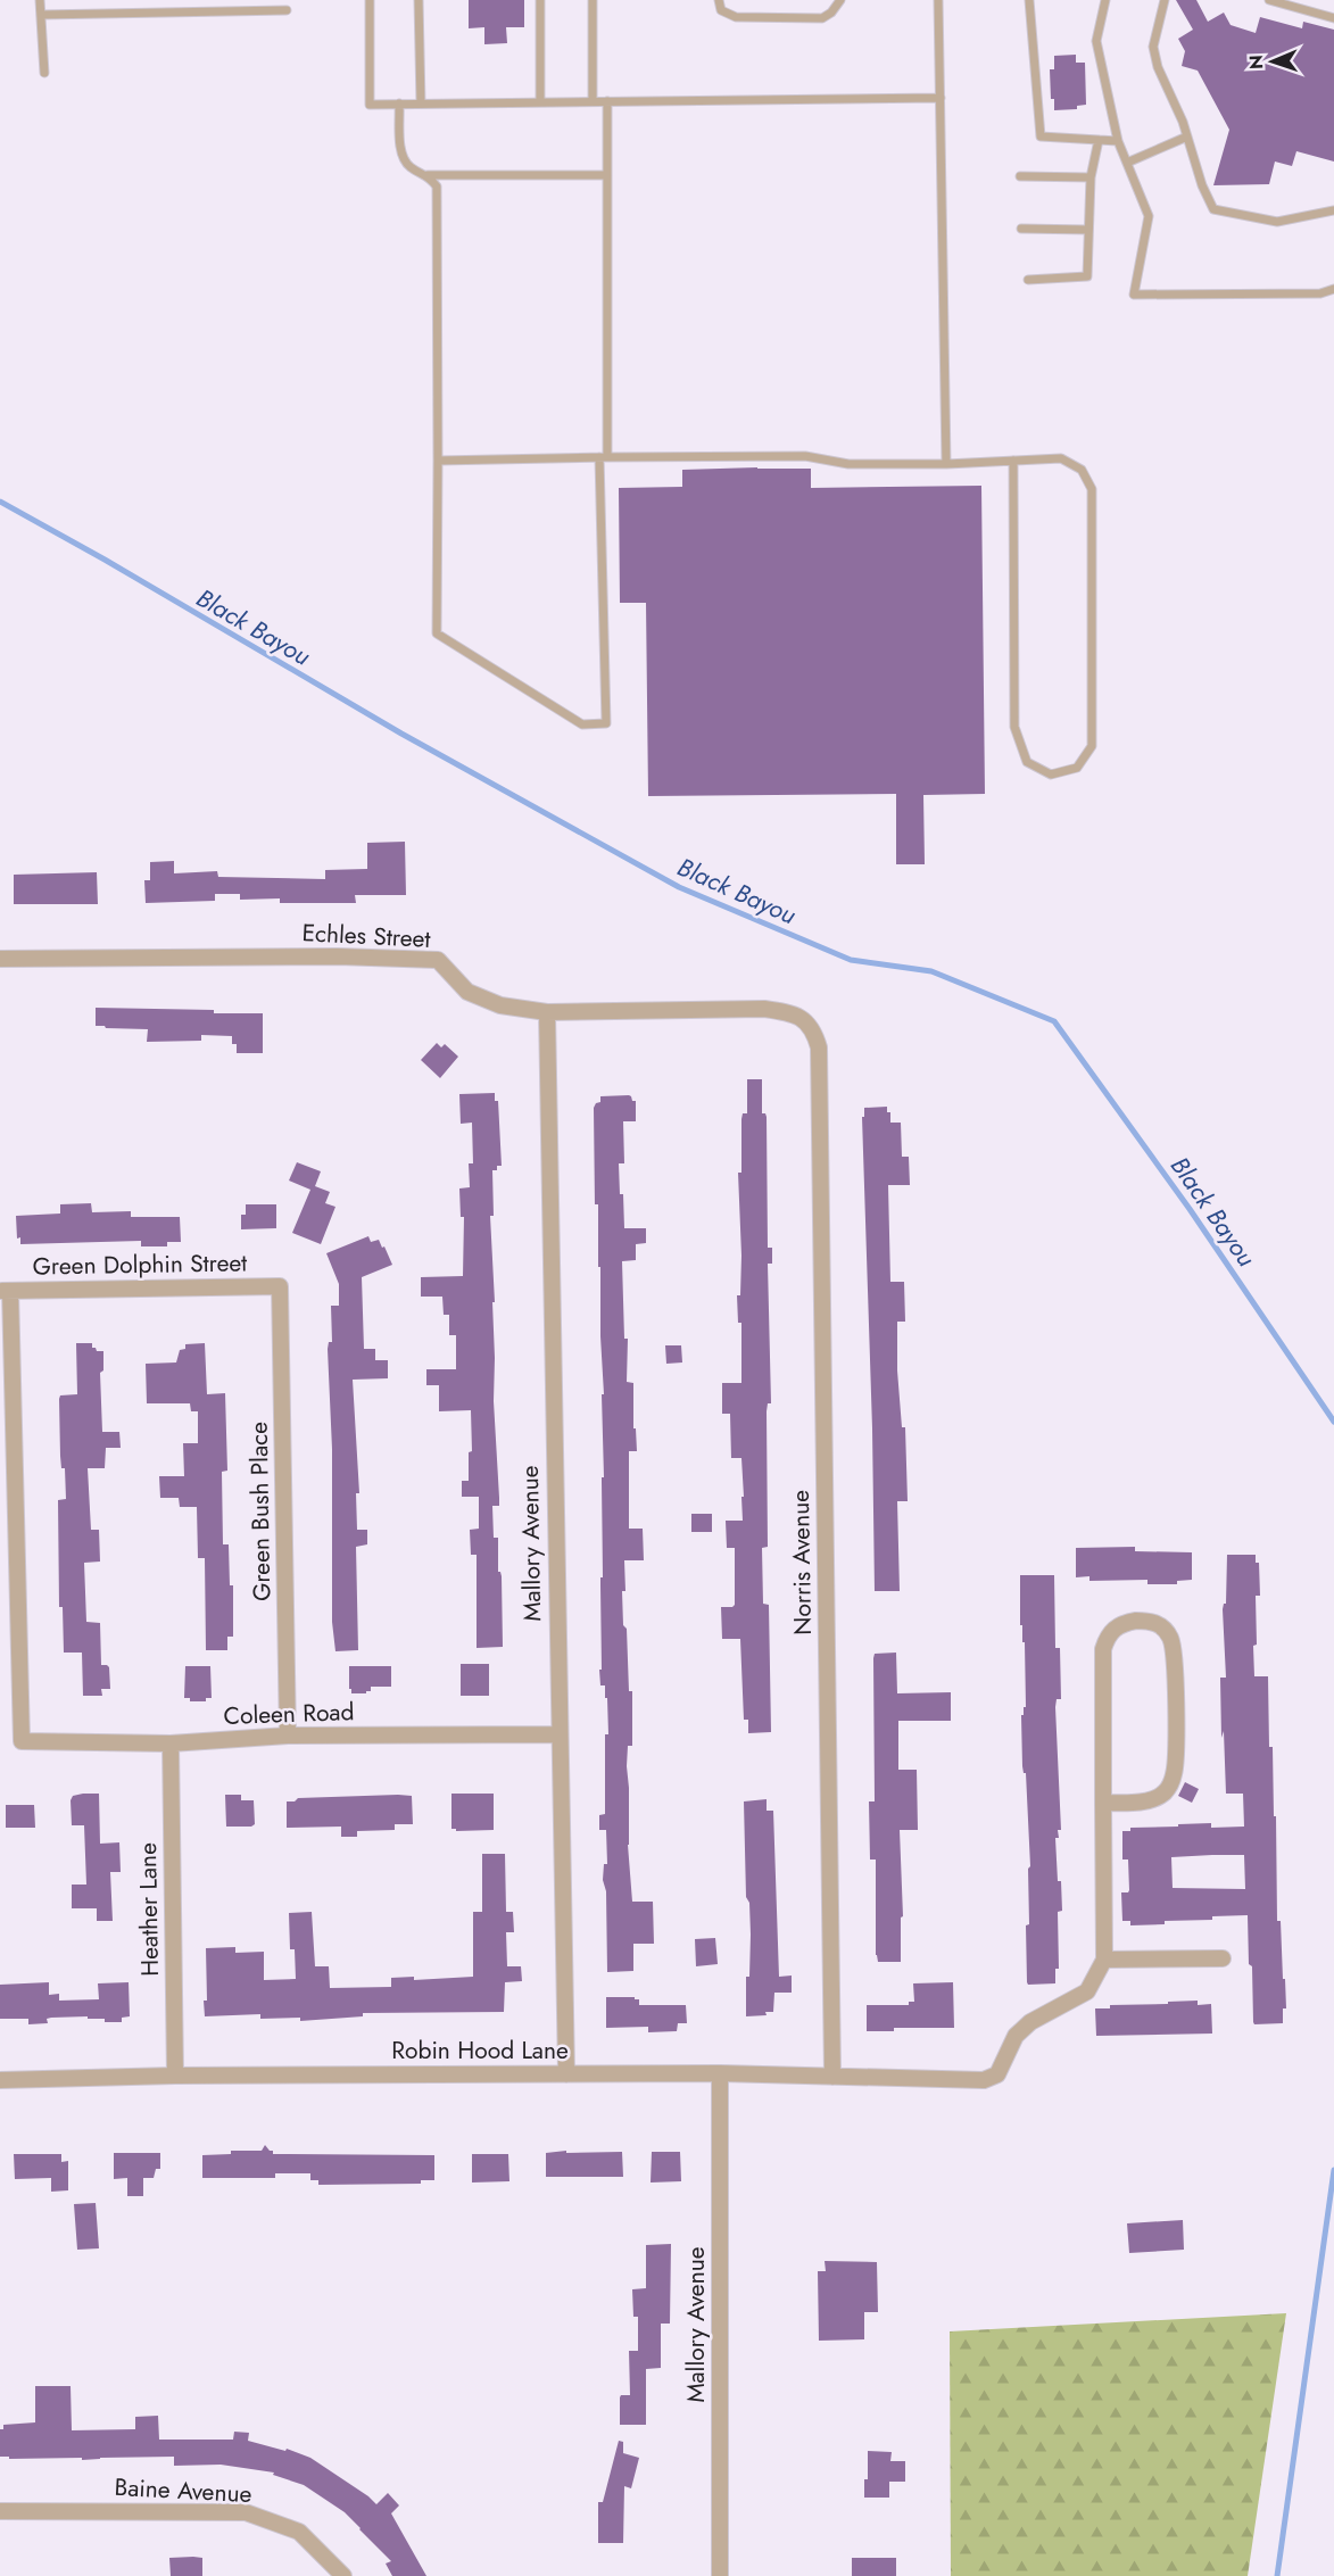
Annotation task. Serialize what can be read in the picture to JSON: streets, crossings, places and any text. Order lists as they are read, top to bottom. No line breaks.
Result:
{"streets":{"street":["Echles Street","Green Dolphin Street","Green Bush Place","Mallory Avenue","Norris Avenue","Coleen Road","Heather Lane","Robin Hood Lane","Baine Avenue"]},"crossings":[["Echles Street","Mallory Avenue"],["Echles Street","Norris Avenue"],["Green Dolphin Street","Green Bush Place"],["Green Dolphin Street","Coleen Road"],["Green Bush Place","Coleen Road"],["Mallory Avenue","Coleen Road"],["Mallory Avenue","Robin Hood Lane"],["Norris Avenue","Robin Hood Lane"],["Coleen Road","Heather Lane"],["Heather Lane","Robin Hood Lane"]],"water":["Black Bayou"],"north":"left"}
